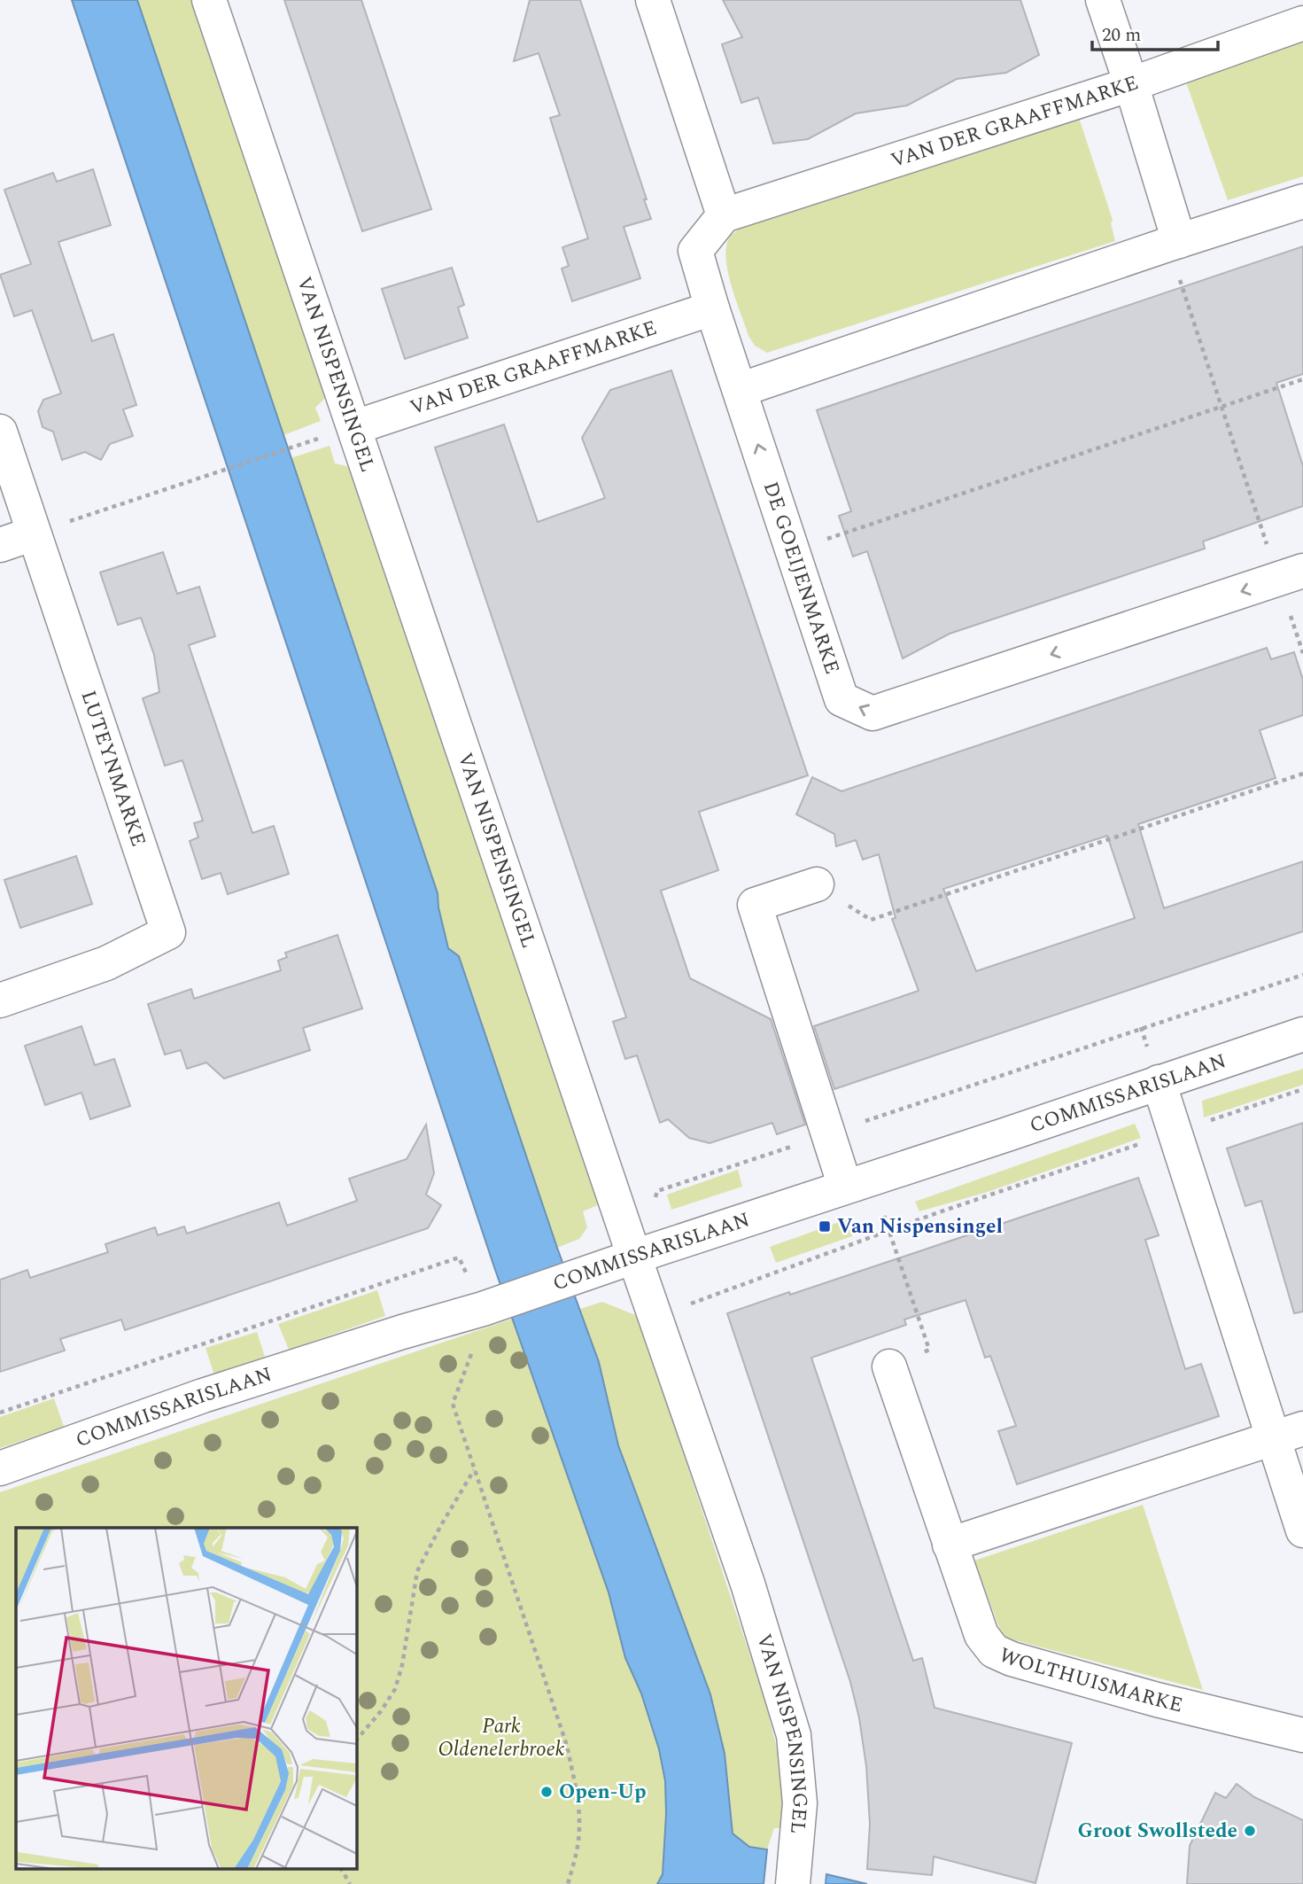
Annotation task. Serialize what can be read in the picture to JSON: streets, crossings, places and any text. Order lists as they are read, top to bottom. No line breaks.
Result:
{"streets":{"street":["VAN DER GRAAFFMARKE","VAN NISPENSINGEL","DE GOEIJENMARKE","LUTEYNMARKE","COMMISSARISLAAN","WOLTHUISMARKE"]},"crossings":[["VAN DER GRAAFFMARKE","VAN NISPENSINGEL"],["VAN DER GRAAFFMARKE","DE GOEIJENMARKE"],["VAN NISPENSINGEL","COMMISSARISLAAN"]],"parks":["Park Oldenelerbroek"],"places":{"transit":["Van Nispensingel"],"other":["Open-Up","Groot Swollstede"]},"scale_bar":"20 m"}
